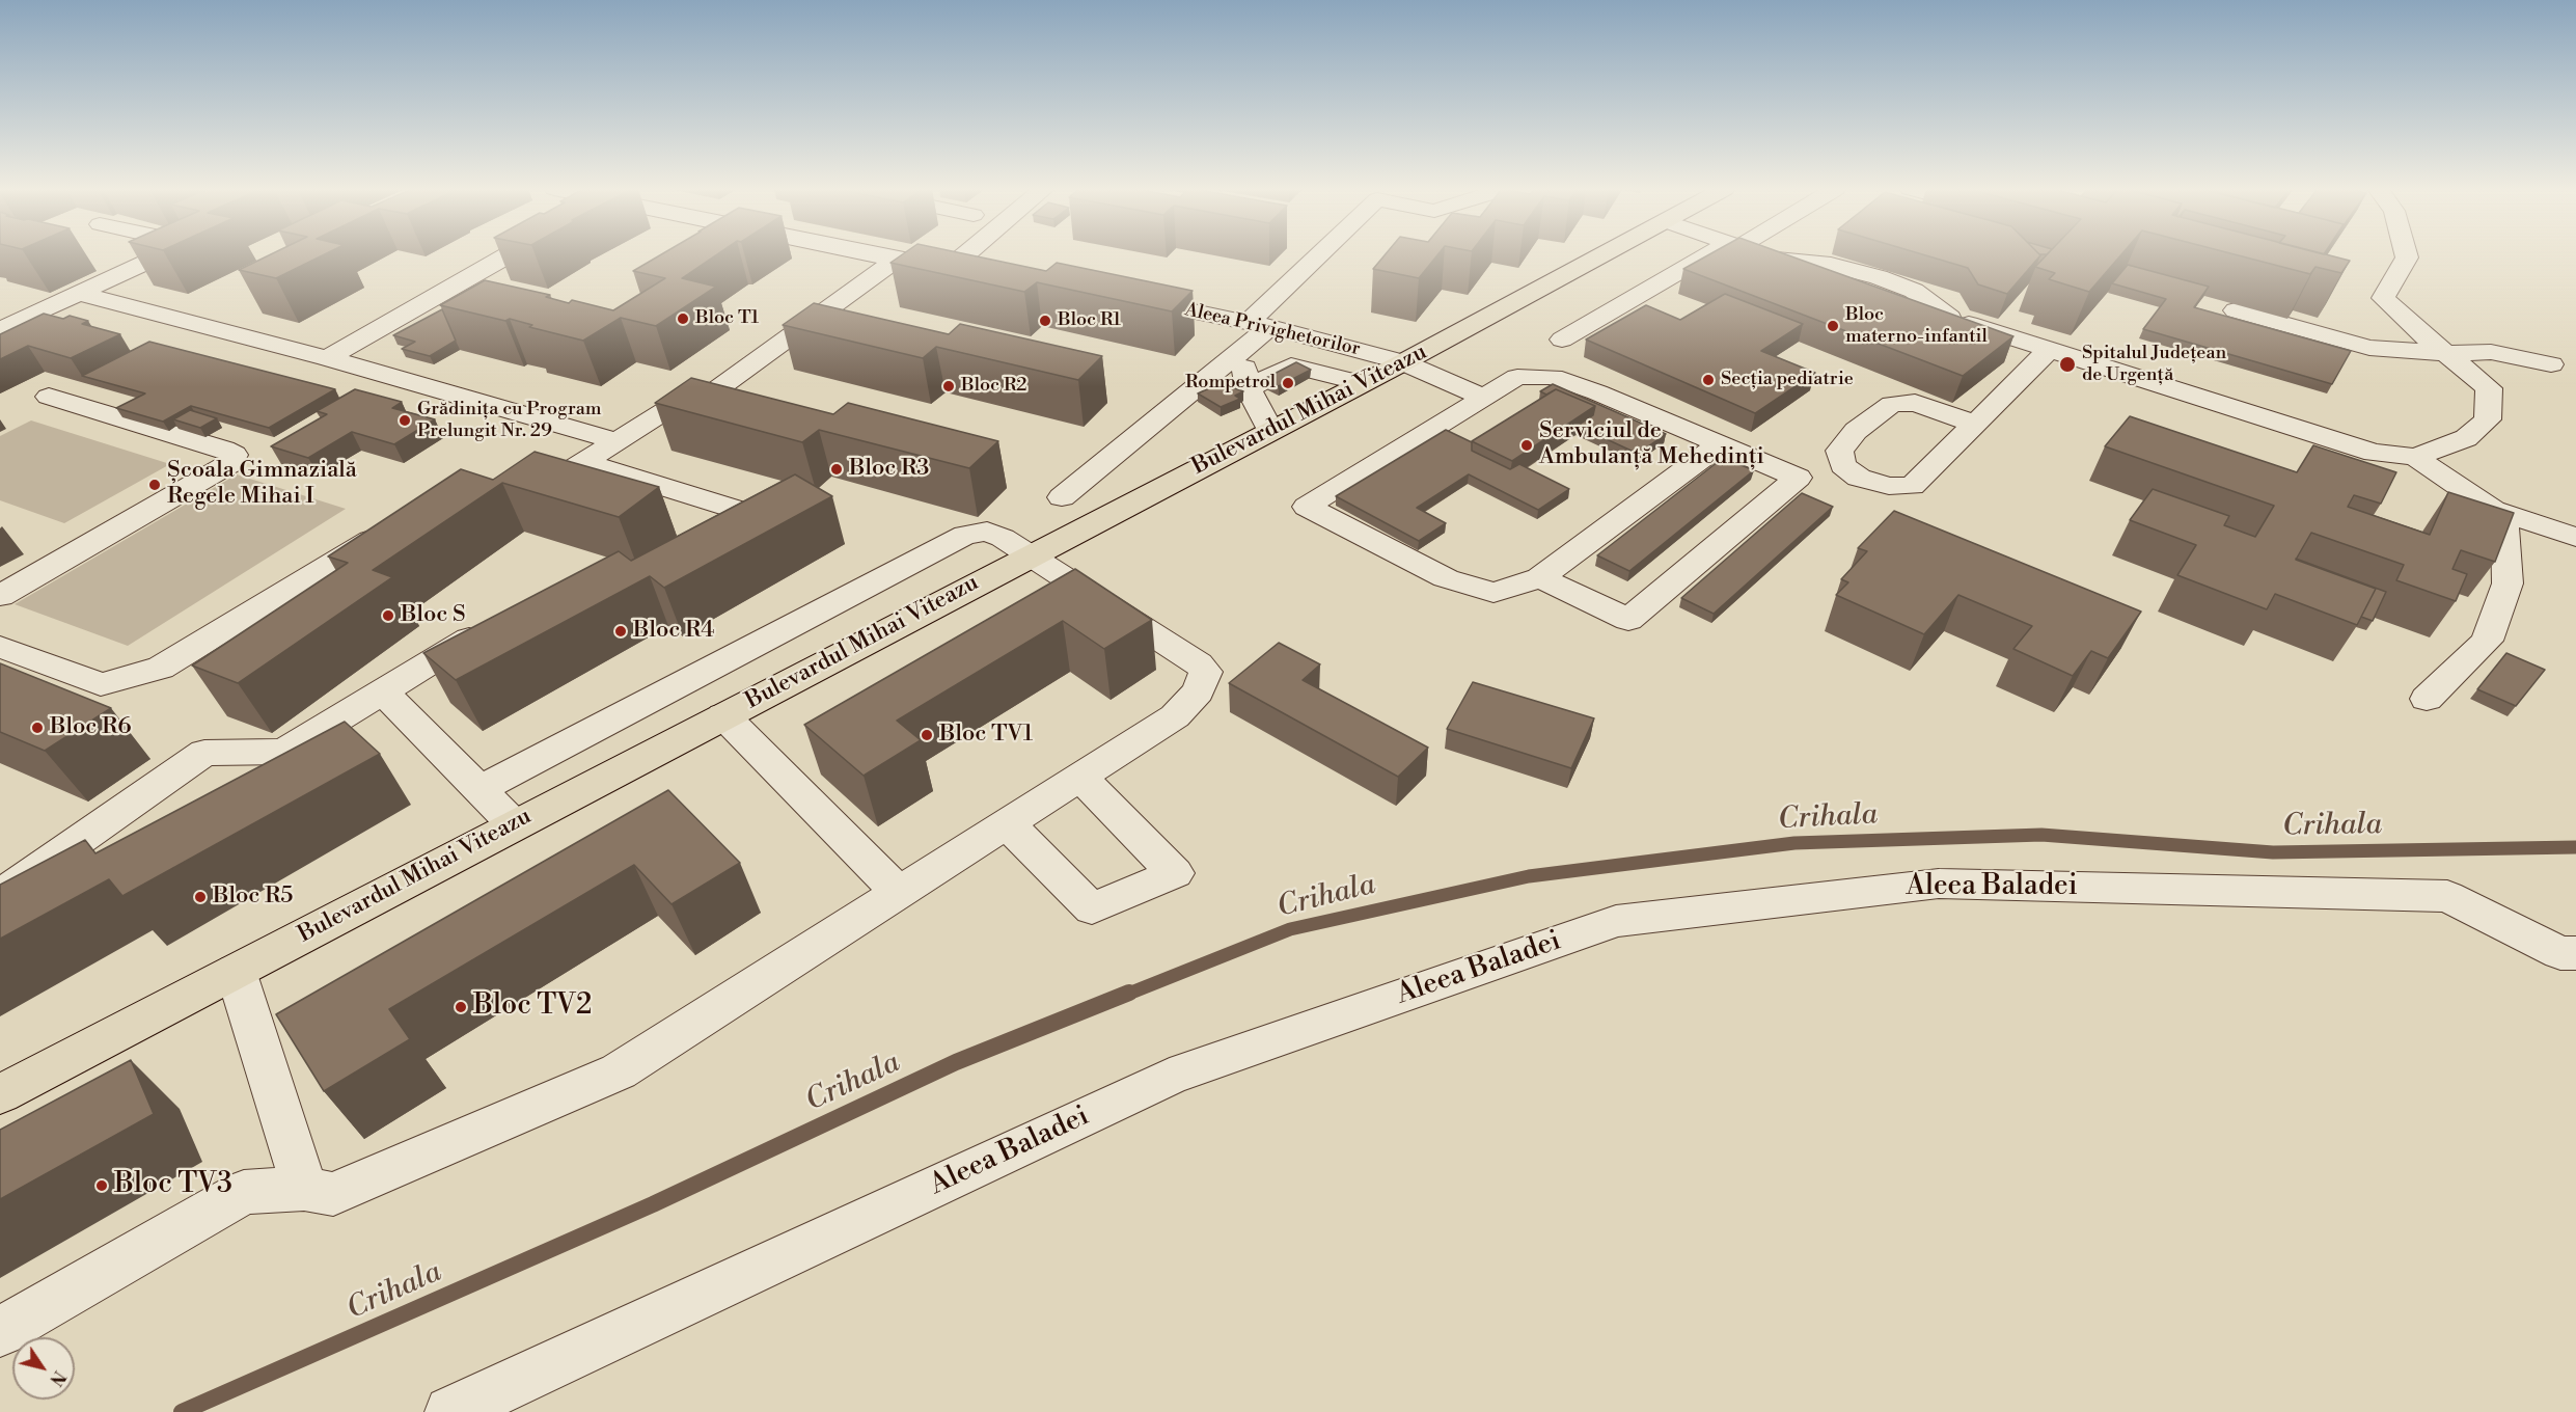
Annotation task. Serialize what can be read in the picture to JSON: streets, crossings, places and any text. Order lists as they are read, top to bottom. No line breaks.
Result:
{"streets":{"main road":["Bulevardul Mihai Viteazu"],"street":["Aleea Privighetorilor","Aleea Baladei"]},"crossings":[["Aleea Privighetorilor","Bulevardul Mihai Viteazu"]],"water":["Crihala"],"places":["Bloc T1","Bloc R1","Bloc materno-infantil","Spitalul Județean de Urgență","Secția pediatrie","Rompetrol","Bloc R2","Grădinița cu Program Prelungit Nr. 29","Serviciul de Ambulanță Mehedinți","Bloc R3","Școala Gimnazială Regele Mihai I","Bloc S","Bloc R4","Bloc R6","Bloc TV1","Bloc R5","Bloc TV2","Bloc TV3"],"north":"bottom right"}
